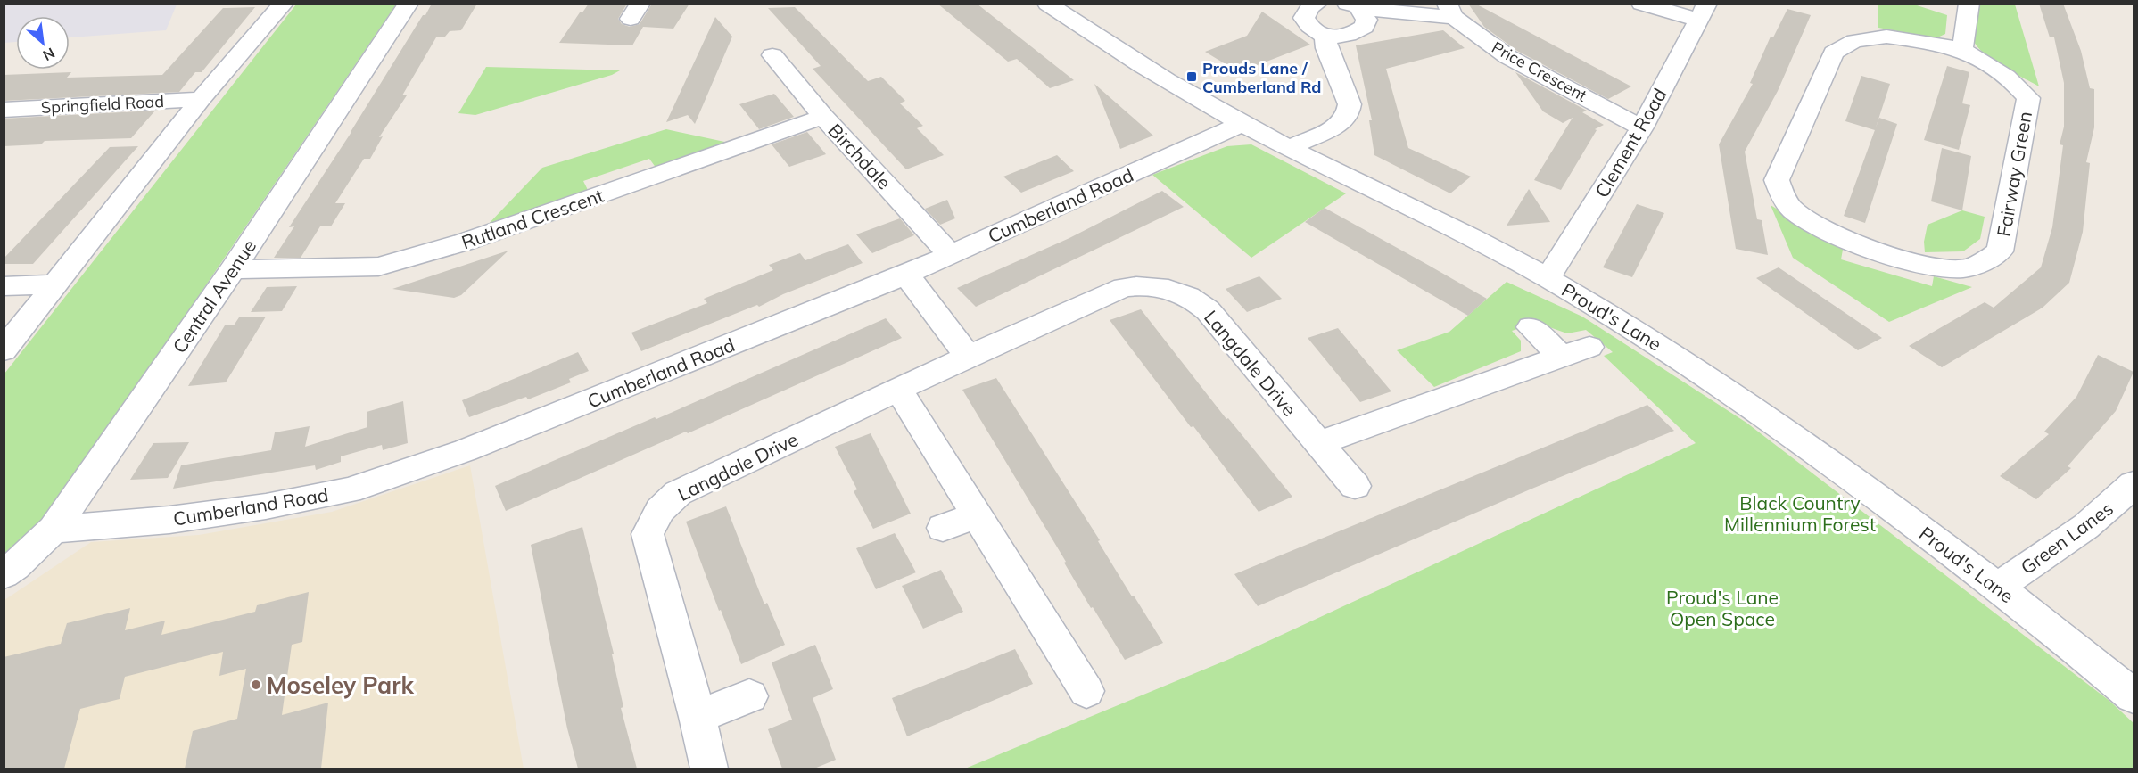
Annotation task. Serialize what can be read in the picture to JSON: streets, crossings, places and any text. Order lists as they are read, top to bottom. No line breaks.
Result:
{"streets":{"street":["Price Crescent","Springfield Road","Clement Road","Birchdale","Fairway Green","Cumberland Road","Rutland Crescent","Central Avenue","Proud's Lane","Langdale Drive","Green Lanes"]},"crossings":[["Price Crescent","Clement Road"],["Clement Road","Proud's Lane"],["Birchdale","Cumberland Road"],["Birchdale","Rutland Crescent"],["Cumberland Road","Central Avenue"],["Cumberland Road","Proud's Lane"],["Rutland Crescent","Central Avenue"],["Proud's Lane","Green Lanes"]],"parks":["Black Country Millennium Forest","Proud's Lane Open Space"],"places":{"transit":["Prouds Lane / Cumberland Rd"],"other":["Moseley Park"]},"north":"bottom right"}
